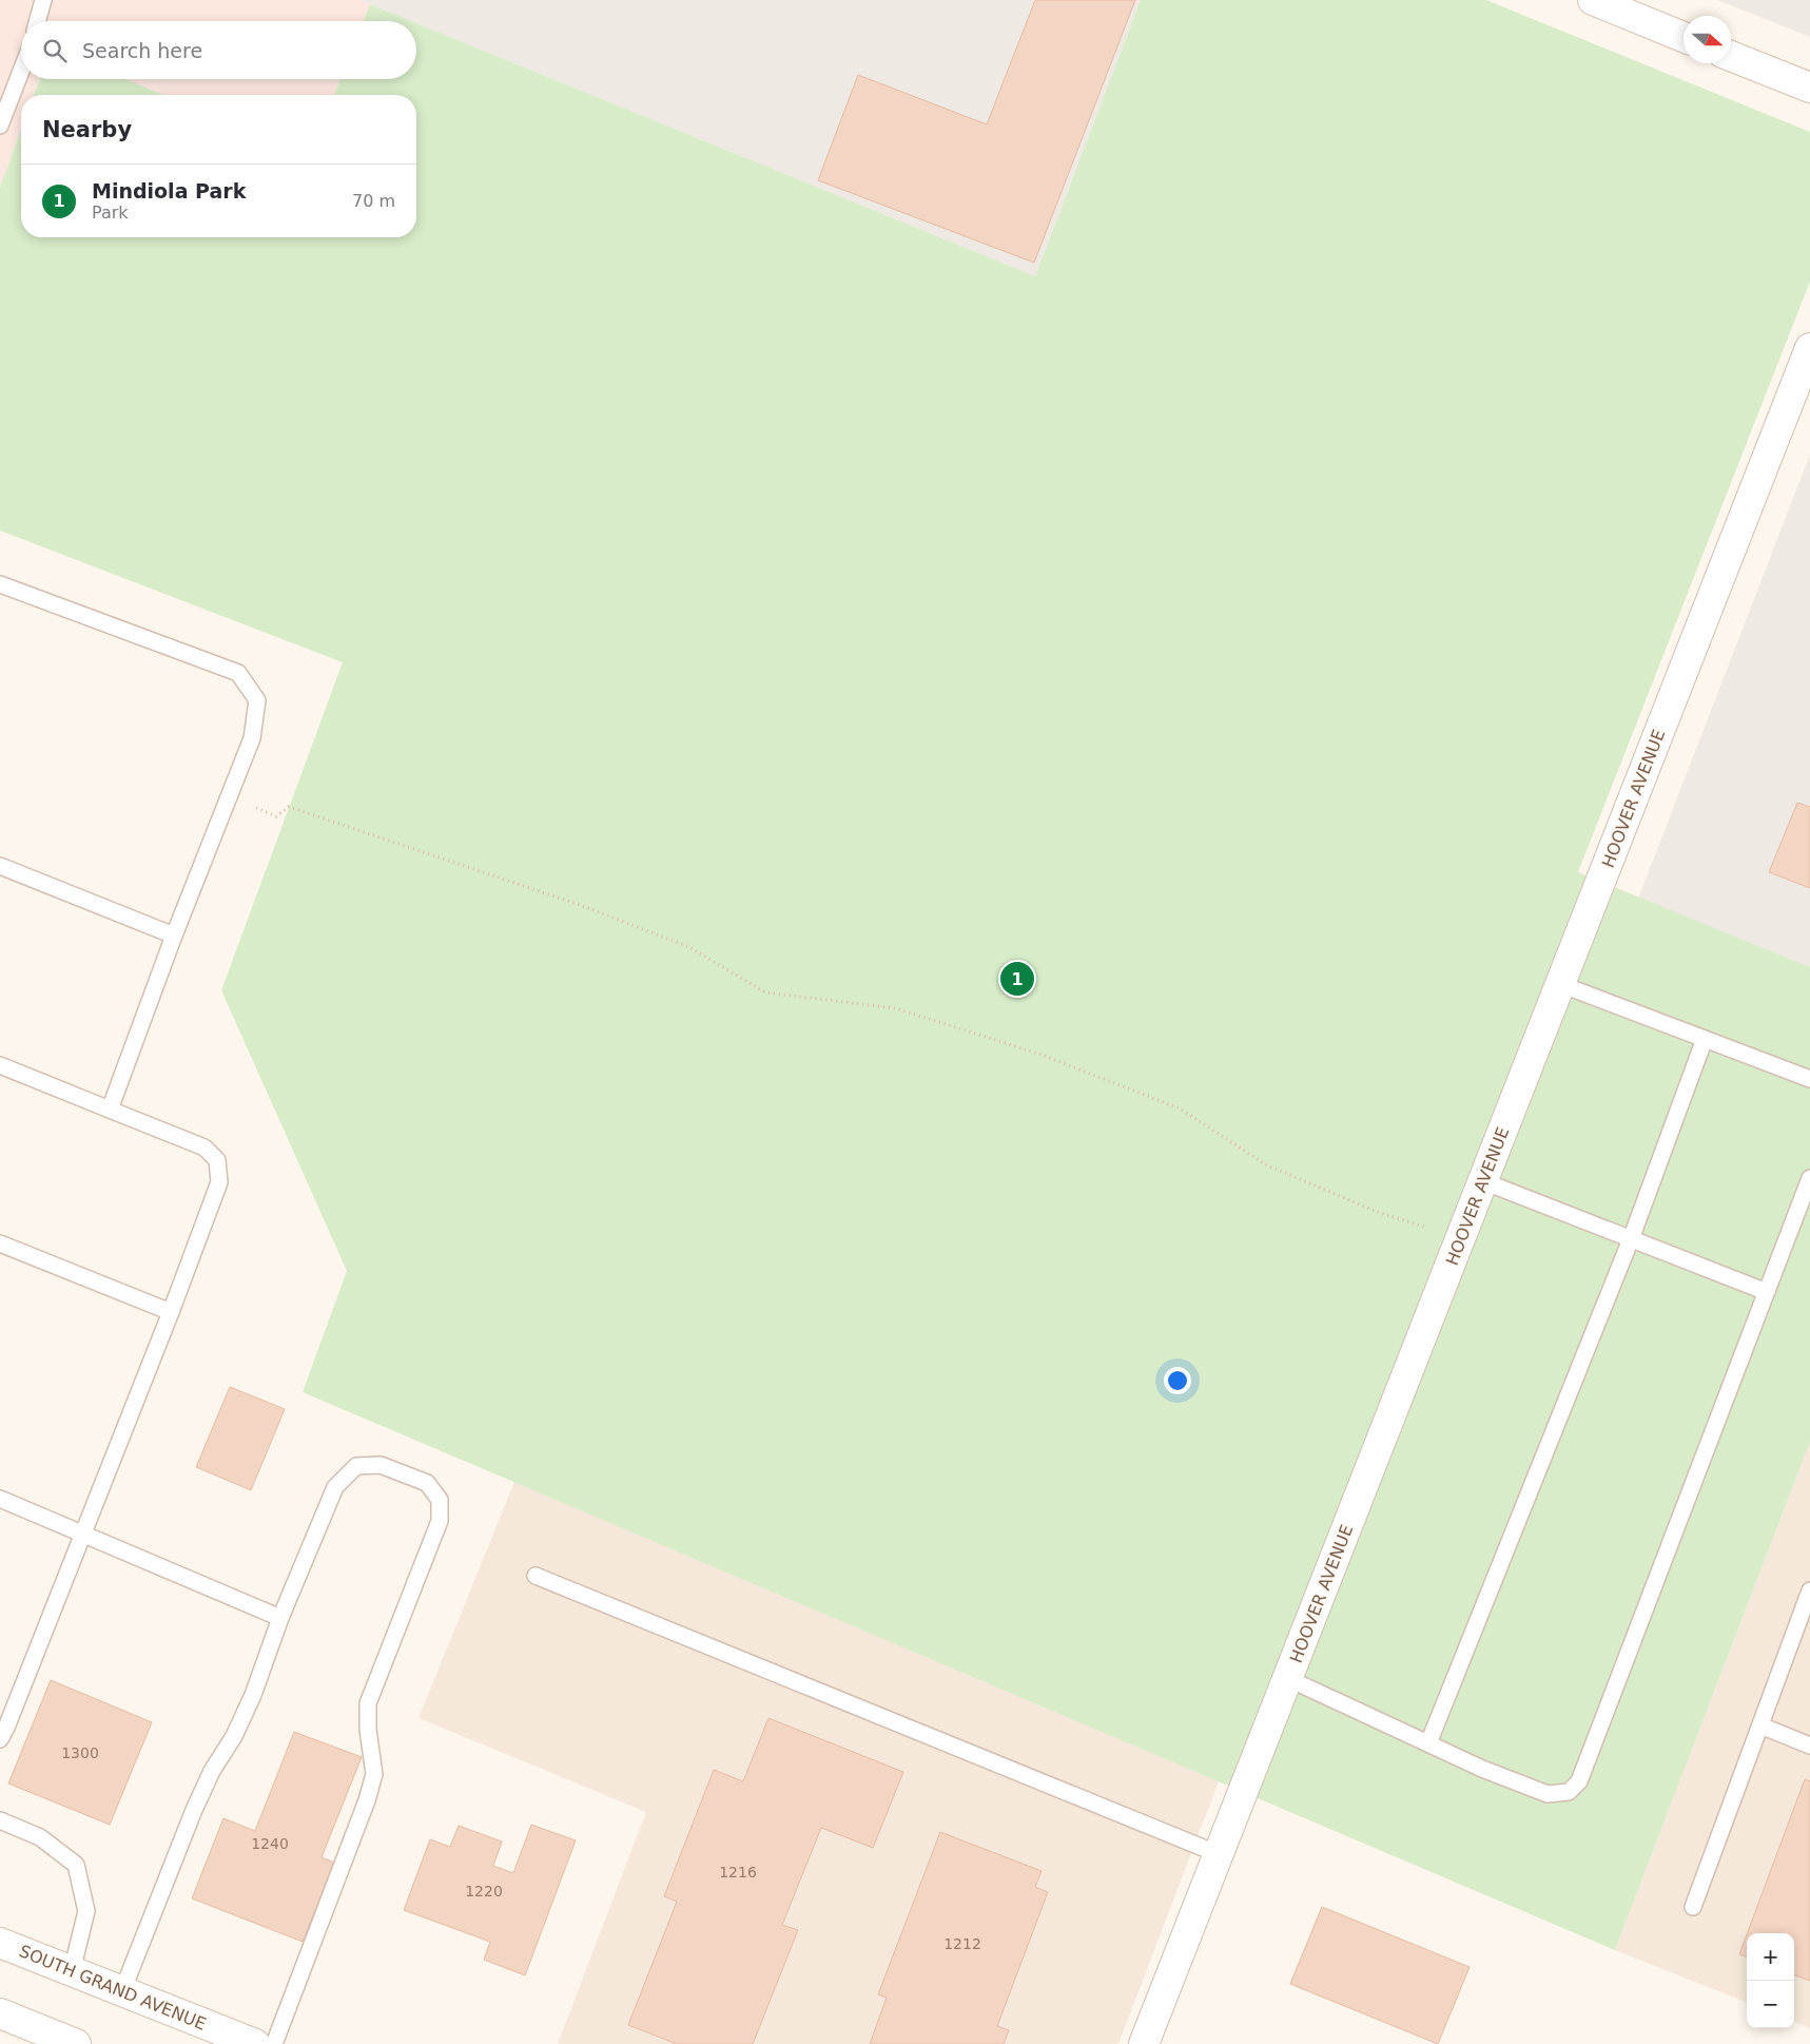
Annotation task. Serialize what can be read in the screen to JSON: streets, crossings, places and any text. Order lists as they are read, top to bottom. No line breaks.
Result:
{"streets":{"street":["HOOVER AVENUE","SOUTH GRAND AVENUE"]},"house_numbers":["1300","1240","1216","1220","1212"],"north":"right","page":{"search":"Search here","heading":"Nearby","list":[{"mark":"1","name":"Mindiola Park","note":"Park","value":"70 m"}],"pins":"1","map_buttons":["+","−"]}}
